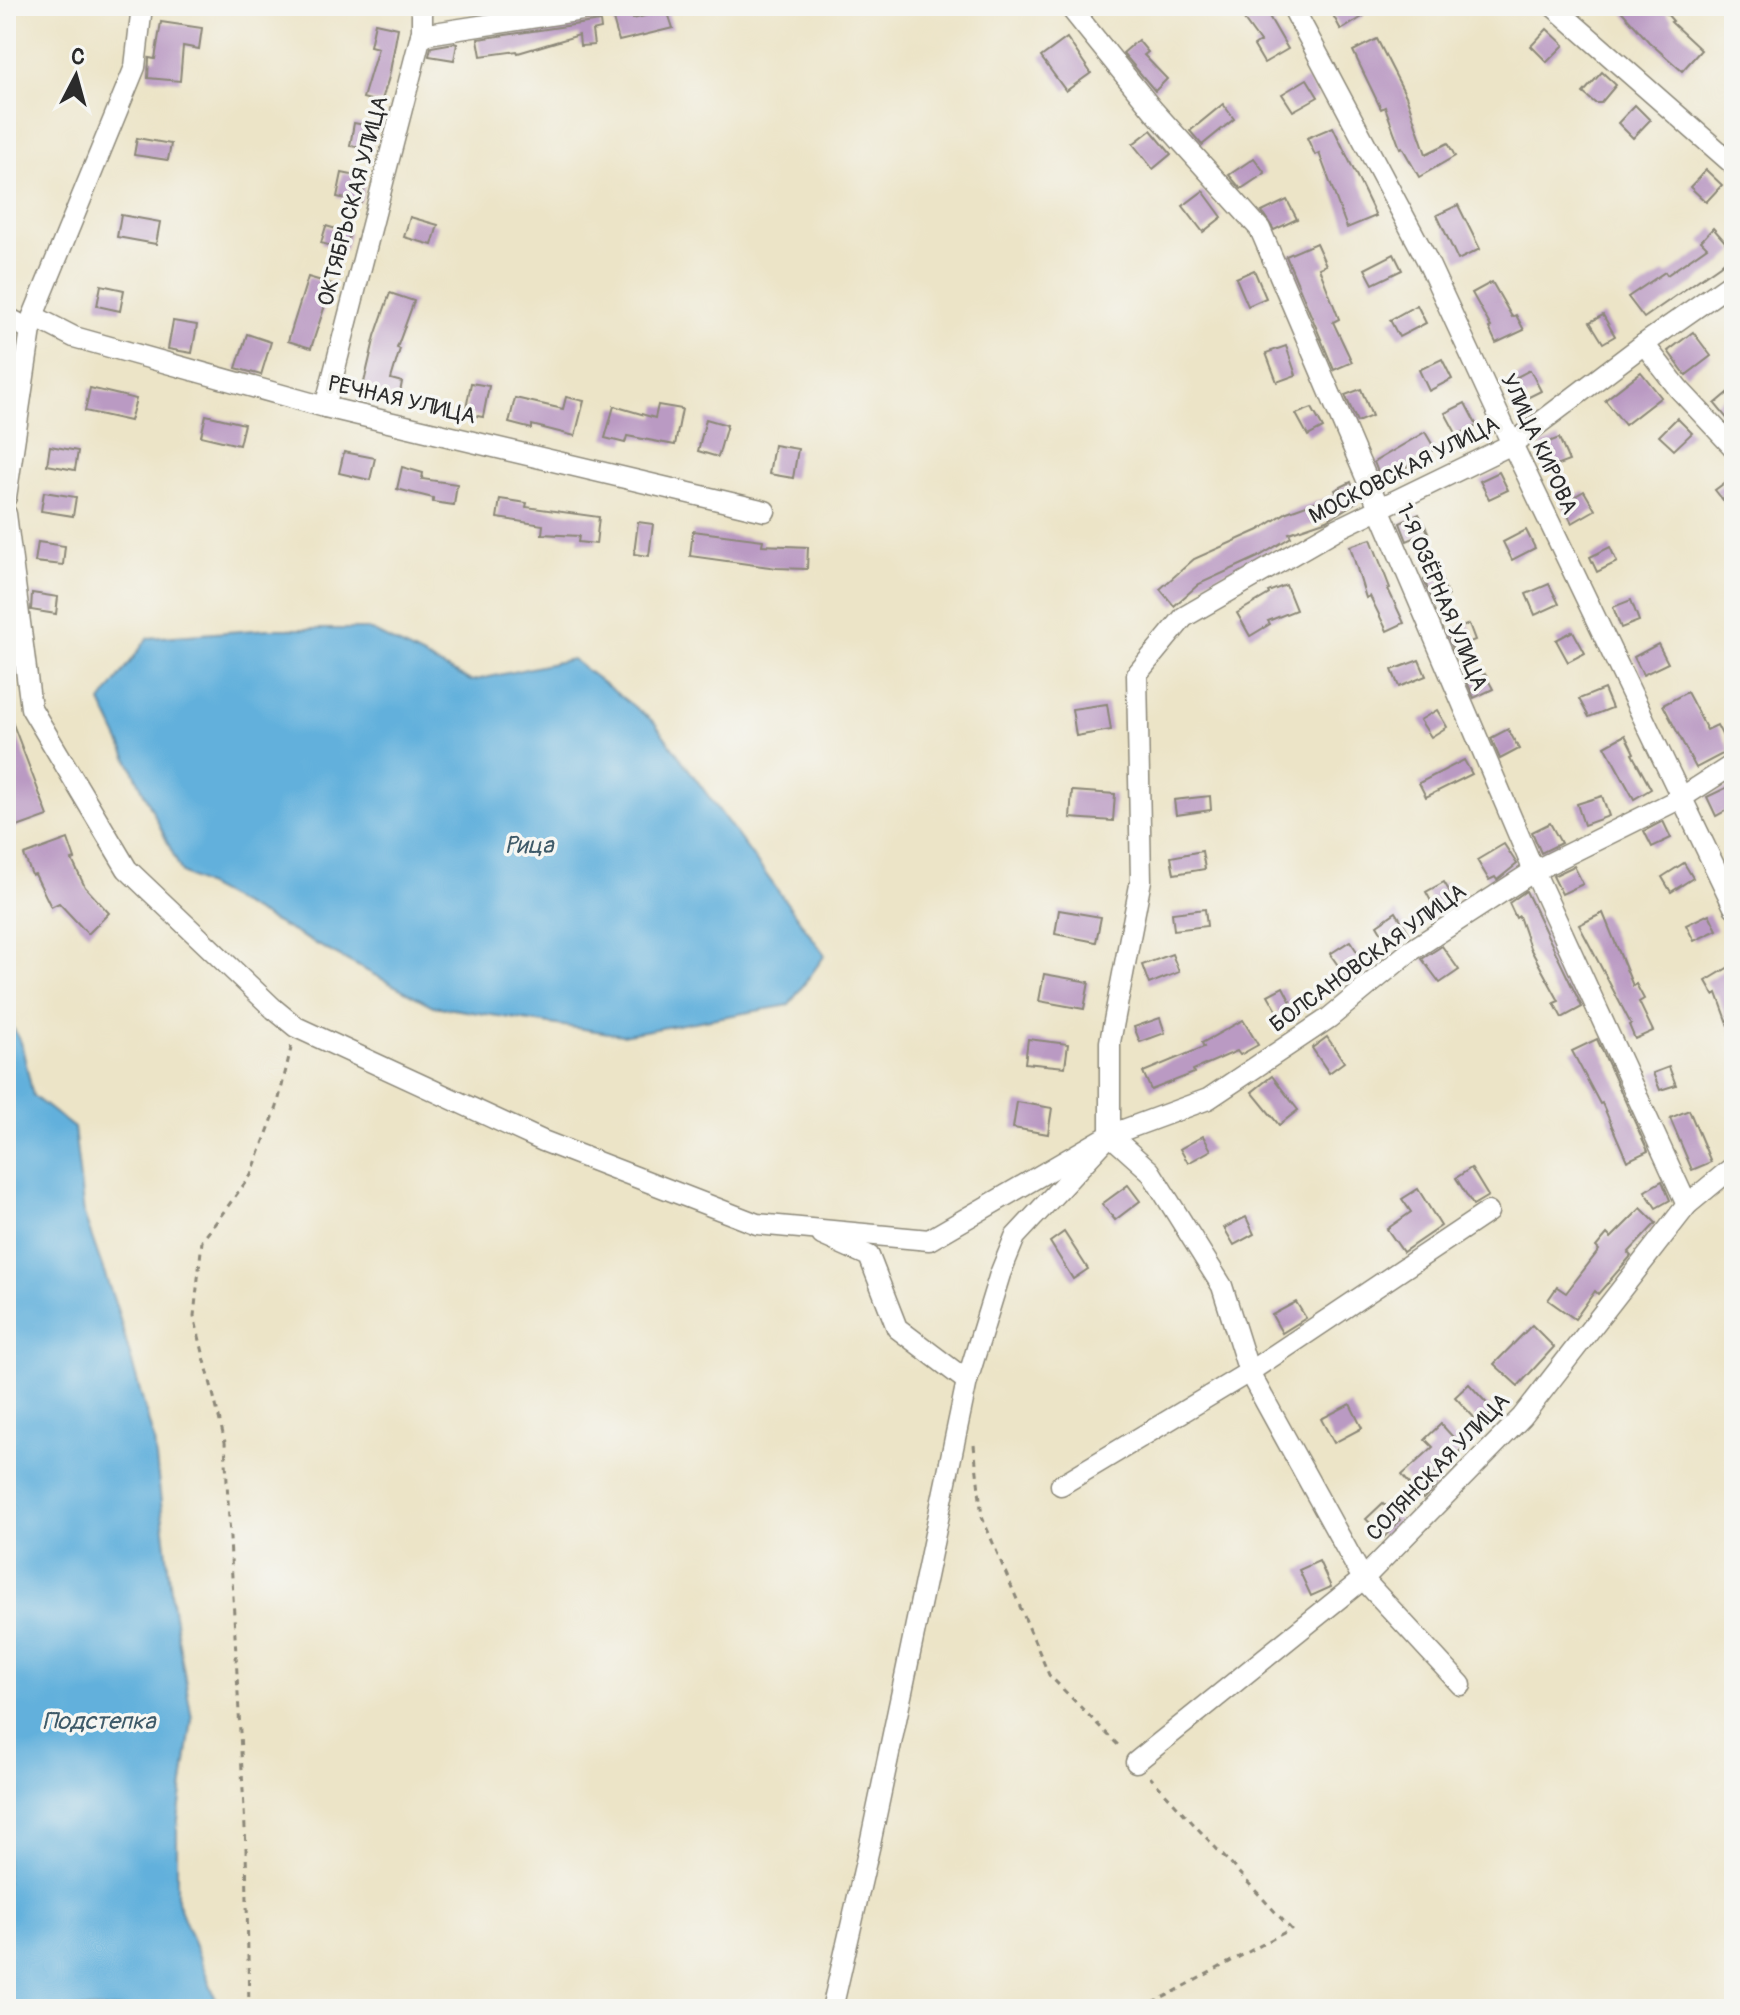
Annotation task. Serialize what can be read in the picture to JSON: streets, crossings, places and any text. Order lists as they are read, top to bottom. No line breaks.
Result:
{"streets":{"street":["ОКТЯБРЬСКАЯ УЛИЦА","РЕЧНАЯ УЛИЦА","УЛИЦА КИРОВА","МОСКОВСКАЯ УЛИЦА","1-Я ОЗЁРНАЯ УЛИЦА","БОЛСАНОВСКАЯ УЛИЦА","СОЛЯНСКАЯ УЛИЦА"]},"crossings":[["ОКТЯБРЬСКАЯ УЛИЦА","РЕЧНАЯ УЛИЦА"],["УЛИЦА КИРОВА","МОСКОВСКАЯ УЛИЦА"],["УЛИЦА КИРОВА","БОЛСАНОВСКАЯ УЛИЦА"],["МОСКОВСКАЯ УЛИЦА","1-Я ОЗЁРНАЯ УЛИЦА"],["МОСКОВСКАЯ УЛИЦА","БОЛСАНОВСКАЯ УЛИЦА"],["1-Я ОЗЁРНАЯ УЛИЦА","БОЛСАНОВСКАЯ УЛИЦА"],["1-Я ОЗЁРНАЯ УЛИЦА","СОЛЯНСКАЯ УЛИЦА"]],"water":["Рица","Подстепка"],"north":"top"}
